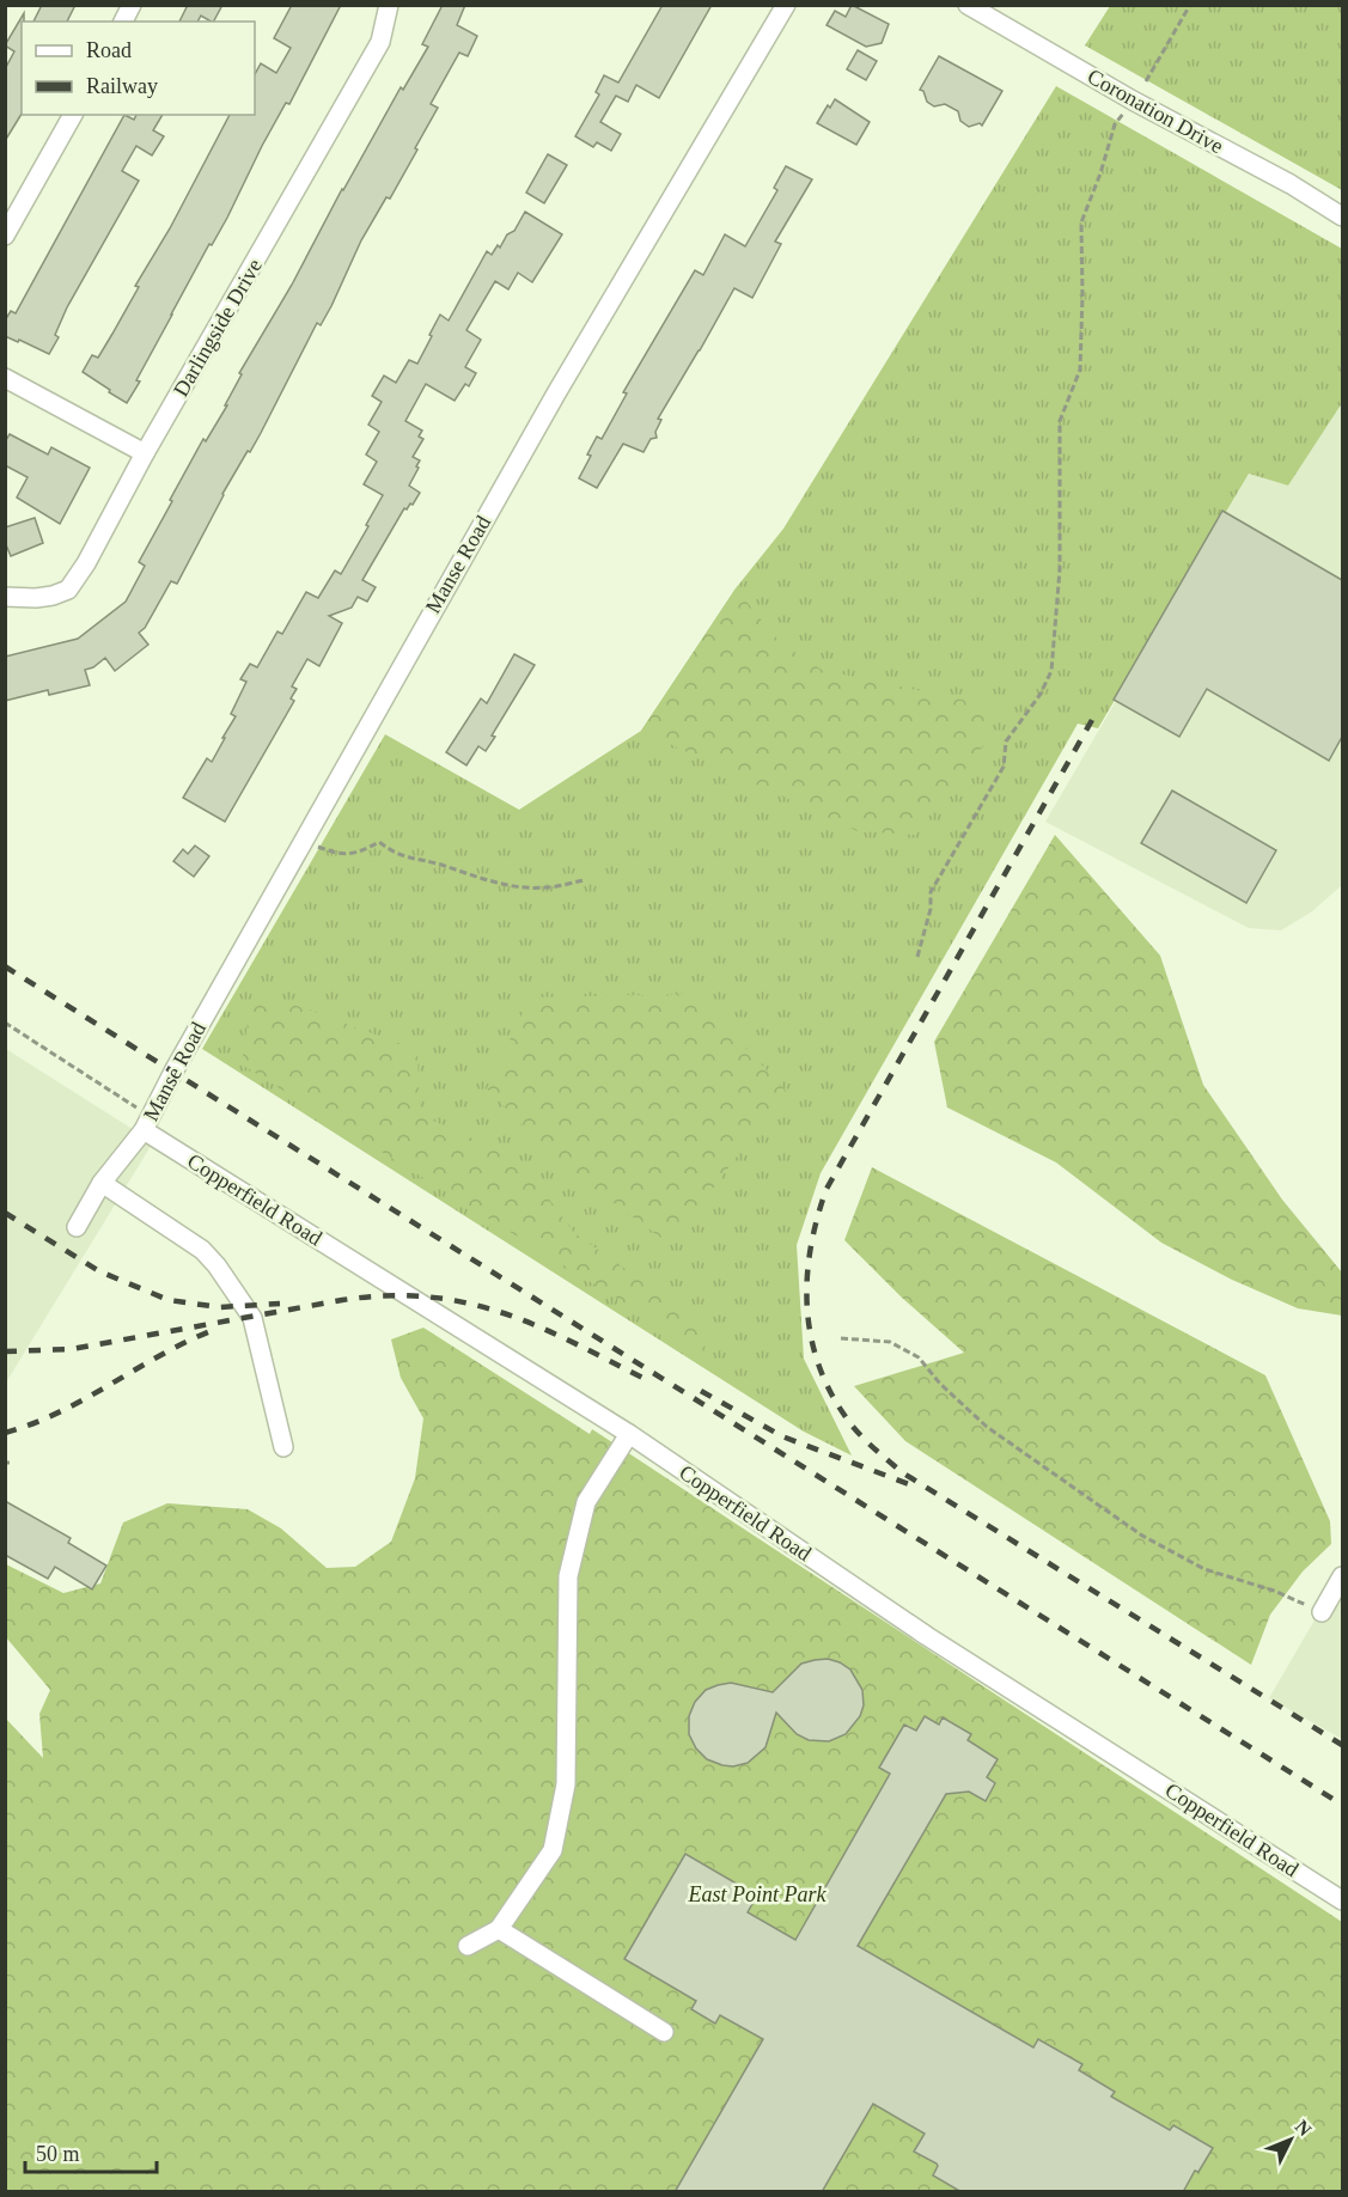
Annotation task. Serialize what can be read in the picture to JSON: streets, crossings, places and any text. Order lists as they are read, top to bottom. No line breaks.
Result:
{"streets":{"street":["Coronation Drive","Darlingside Drive","Manse Road","Copperfield Road"]},"crossings":[["Manse Road","Copperfield Road"]],"parks":["East Point Park"],"legend":["Road","Railway"],"scale_bar":"50 m","north":"top right"}
